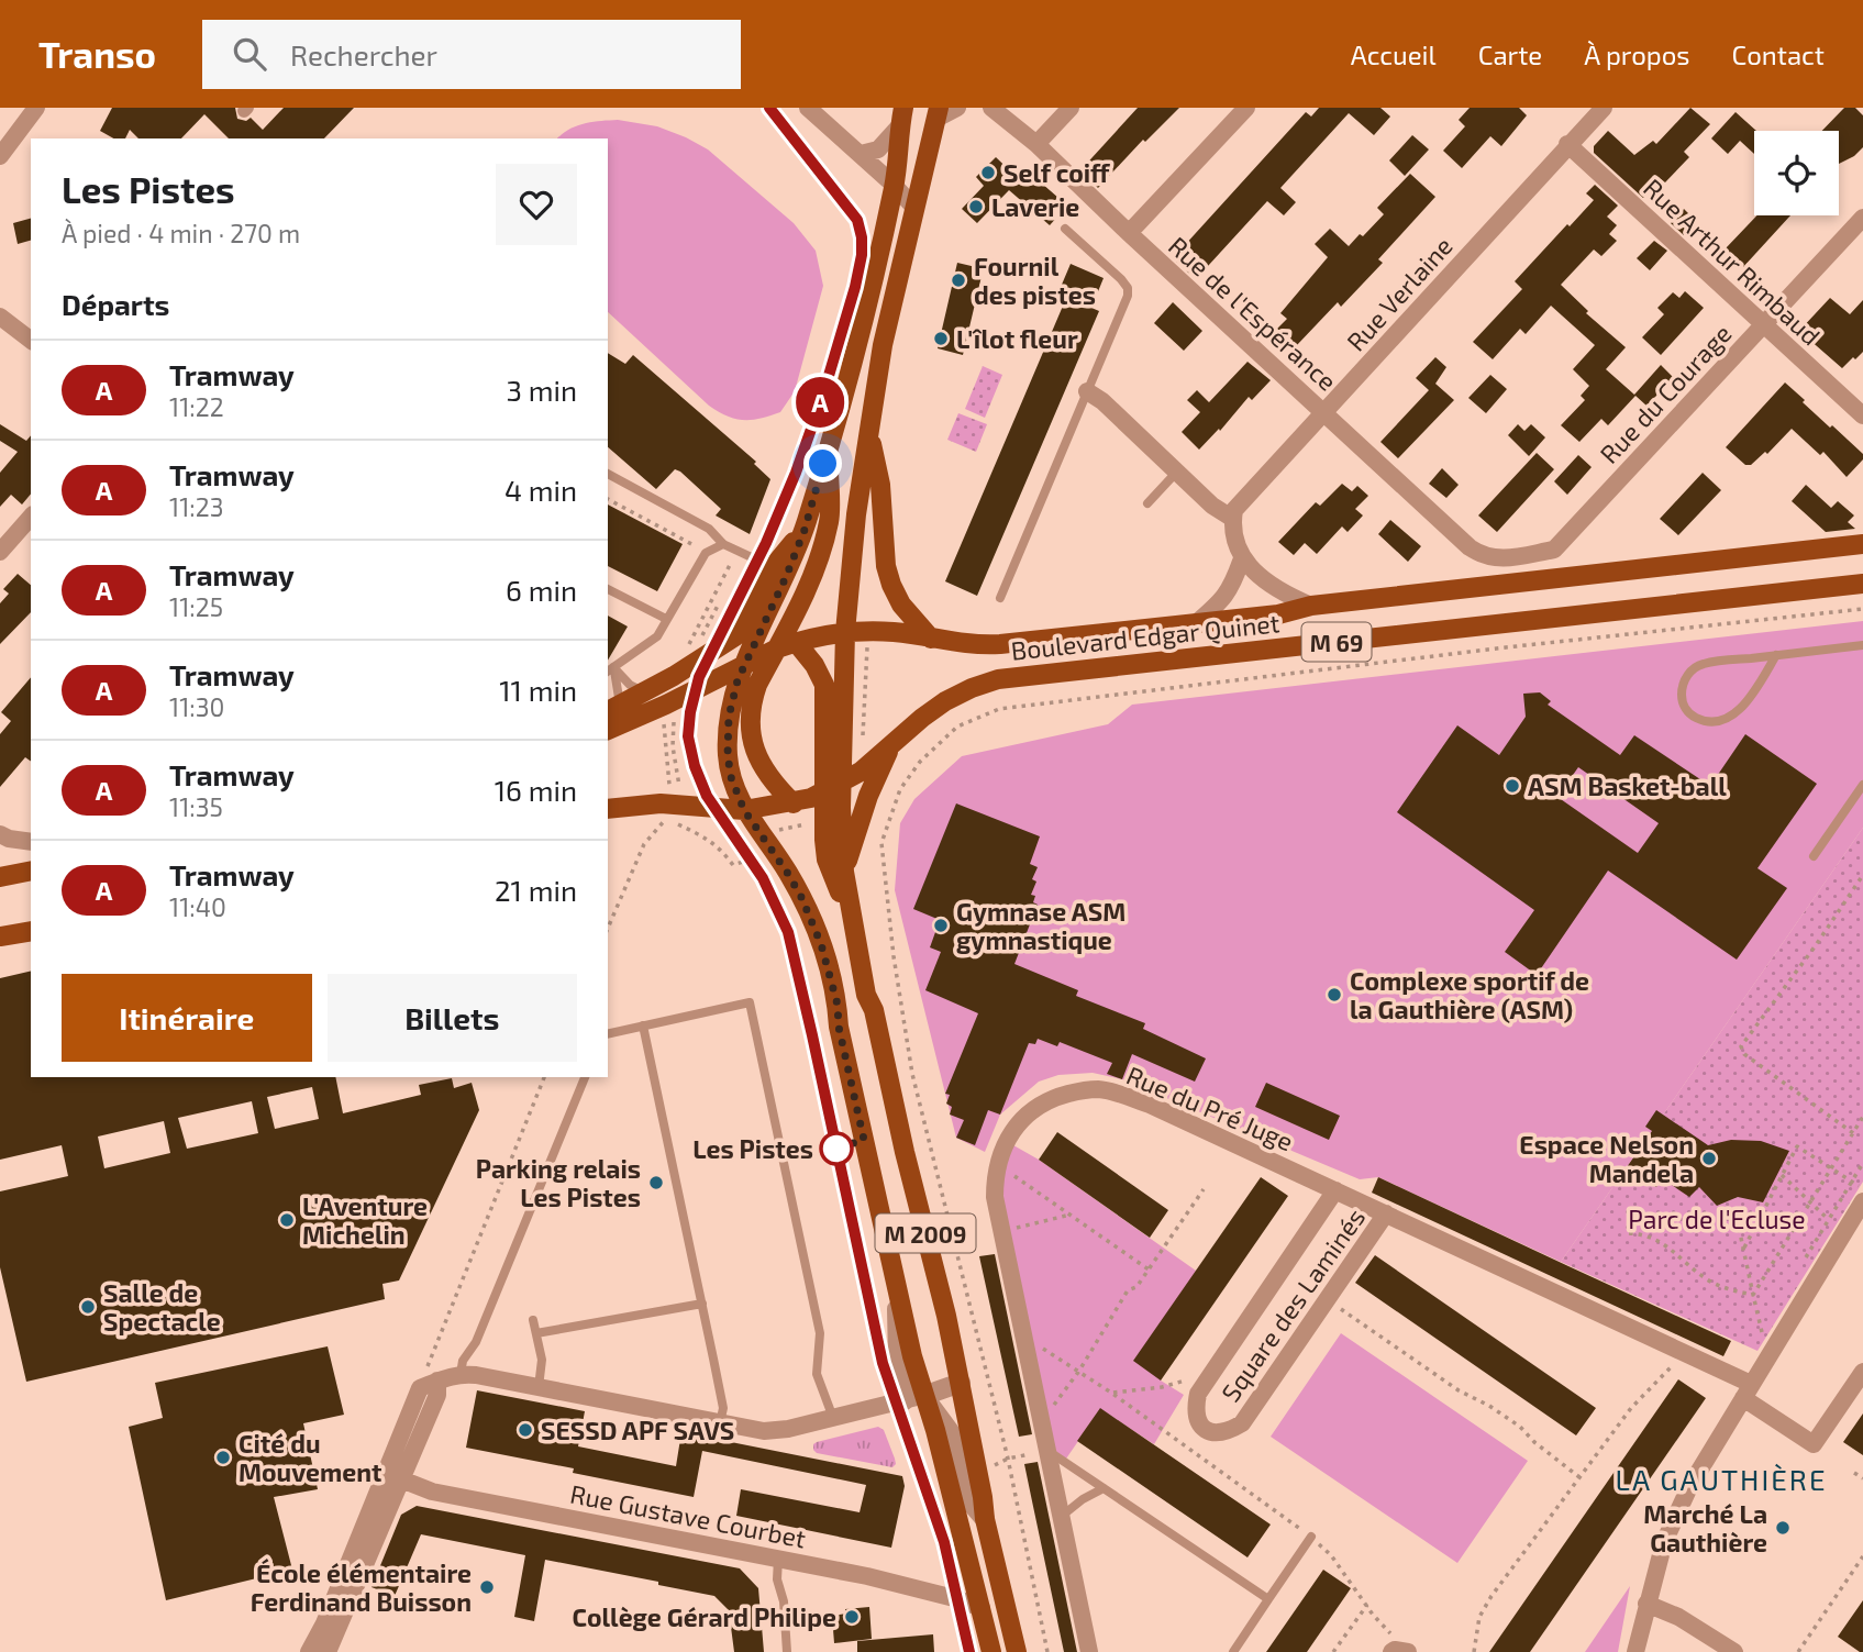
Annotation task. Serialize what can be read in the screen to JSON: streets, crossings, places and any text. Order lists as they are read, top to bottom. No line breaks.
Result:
{"streets":{"main road":["Boulevard Edgar Quinet","M 69","M 2009"],"street":["Rue Arthur Rimbaud","Rue Verlaine","Rue de l'Espérance","Rue du Courage","Rue du Pré Juge","Square des Laminés","Rue Gustave Courbet"]},"crossings":[["Rue Arthur Rimbaud","Rue Verlaine"],["Rue Arthur Rimbaud","Rue du Courage"],["Rue Verlaine","Rue de l'Espérance"],["Rue de l'Espérance","Rue du Courage"],["Boulevard Edgar Quinet","M 69"],["Boulevard Edgar Quinet","M 2009"],["M 69","M 2009"],["Rue du Pré Juge","Square des Laminés"],["M 2009","Rue Gustave Courbet"]],"districts":["LA GAUTHIÈRE"],"parks":["Parc de l'Ecluse"],"places":["Self coiff","Laverie","Fournil des pistes","L'îlot fleur","ASM Basket-ball","Gymnase ASM gymnastique","Complexe sportif de la Gauthière (ASM)","Les Pistes","Espace Nelson Mandela","Parking relais Les Pistes","L'Aventure Michelin","Salle de Spectacle","SESSD APF SAVS","Cité du Mouvement","Marché La Gauthière","École élémentaire Ferdinand Buisson","Collège Gérard Philipe"],"lines":["tram line A"],"page":{"header":"Transo","search":"Rechercher","nav":["Accueil","Carte","À propos","Contact"],"on_map":"A","heading":[["Les Pistes","À pied · 4 min · 270 m"],"Départs"],"list":[{"mark":"A","name":"Tramway","note":"11:22","value":"3 min"},{"mark":"A","name":"Tramway","note":"11:23","value":"4 min"},{"mark":"A","name":"Tramway","note":"11:25","value":"6 min"},{"mark":"A","name":"Tramway","note":"11:30","value":"11 min"},{"mark":"A","name":"Tramway","note":"11:35","value":"16 min"},{"mark":"A","name":"Tramway","note":"11:40","value":"21 min"}],"buttons":["Itinéraire","Billets"]}}
